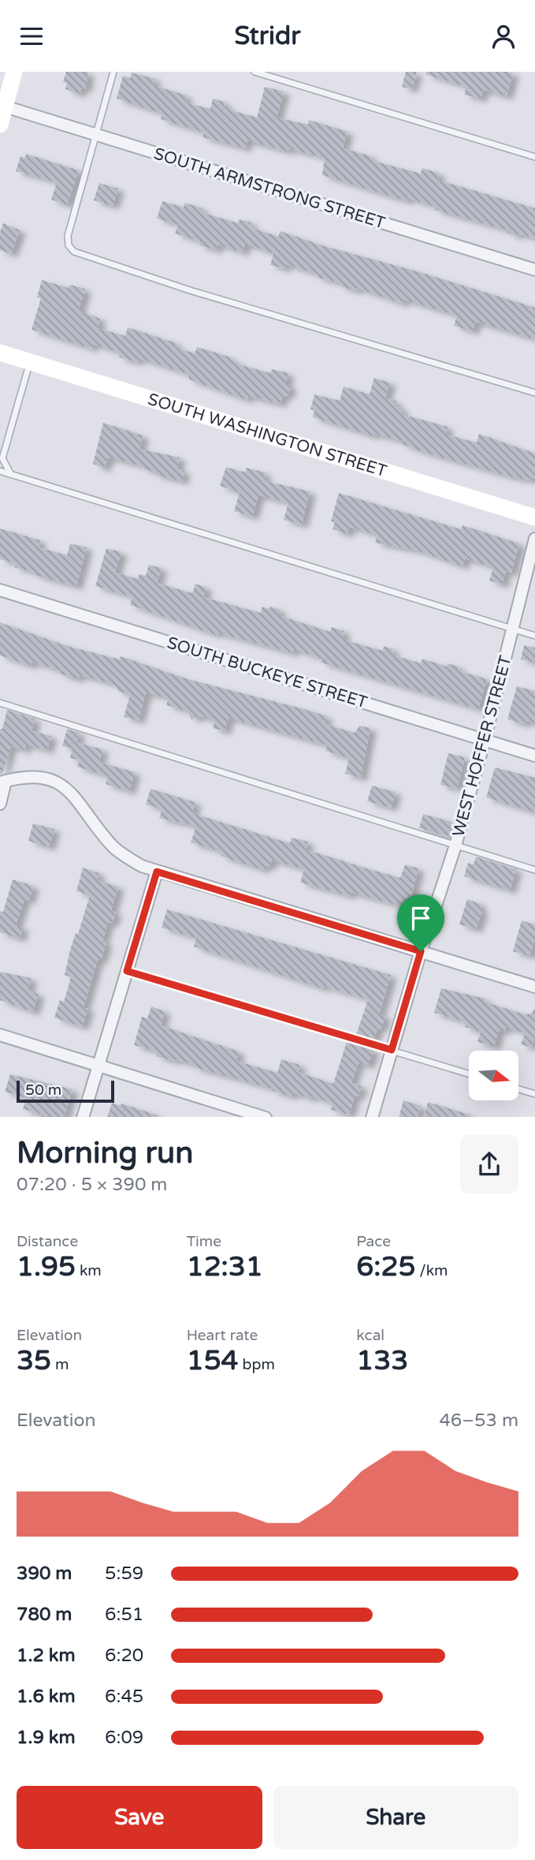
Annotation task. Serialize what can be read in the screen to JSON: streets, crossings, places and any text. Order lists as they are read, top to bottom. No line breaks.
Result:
{"streets":{"main road":["SOUTH WASHINGTON STREET"],"street":["SOUTH ARMSTRONG STREET","SOUTH BUCKEYE STREET","WEST HOFFER STREET"]},"crossings":[["SOUTH BUCKEYE STREET","WEST HOFFER STREET"]],"scale_bar":"50 m","north":"right","page":{"header":"Stridr","scale":"50 m","heading":["Morning run","07:20 · 5 × 390 m"],"stats":[["Distance","1.95 km"],["Time","12:31"],["Pace","6:25 /km"],["Elevation","35 m"],["Heart rate","154 bpm"],["kcal","133"]],"chart":["Elevation","46–53 m"],"list":[{"name":"390 m","note":"5:59"},{"name":"780 m","note":"6:51"},{"name":"1.2 km","note":"6:20"},{"name":"1.6 km","note":"6:45"},{"name":"1.9 km","note":"6:09"}],"buttons":["Save","Share"]}}
